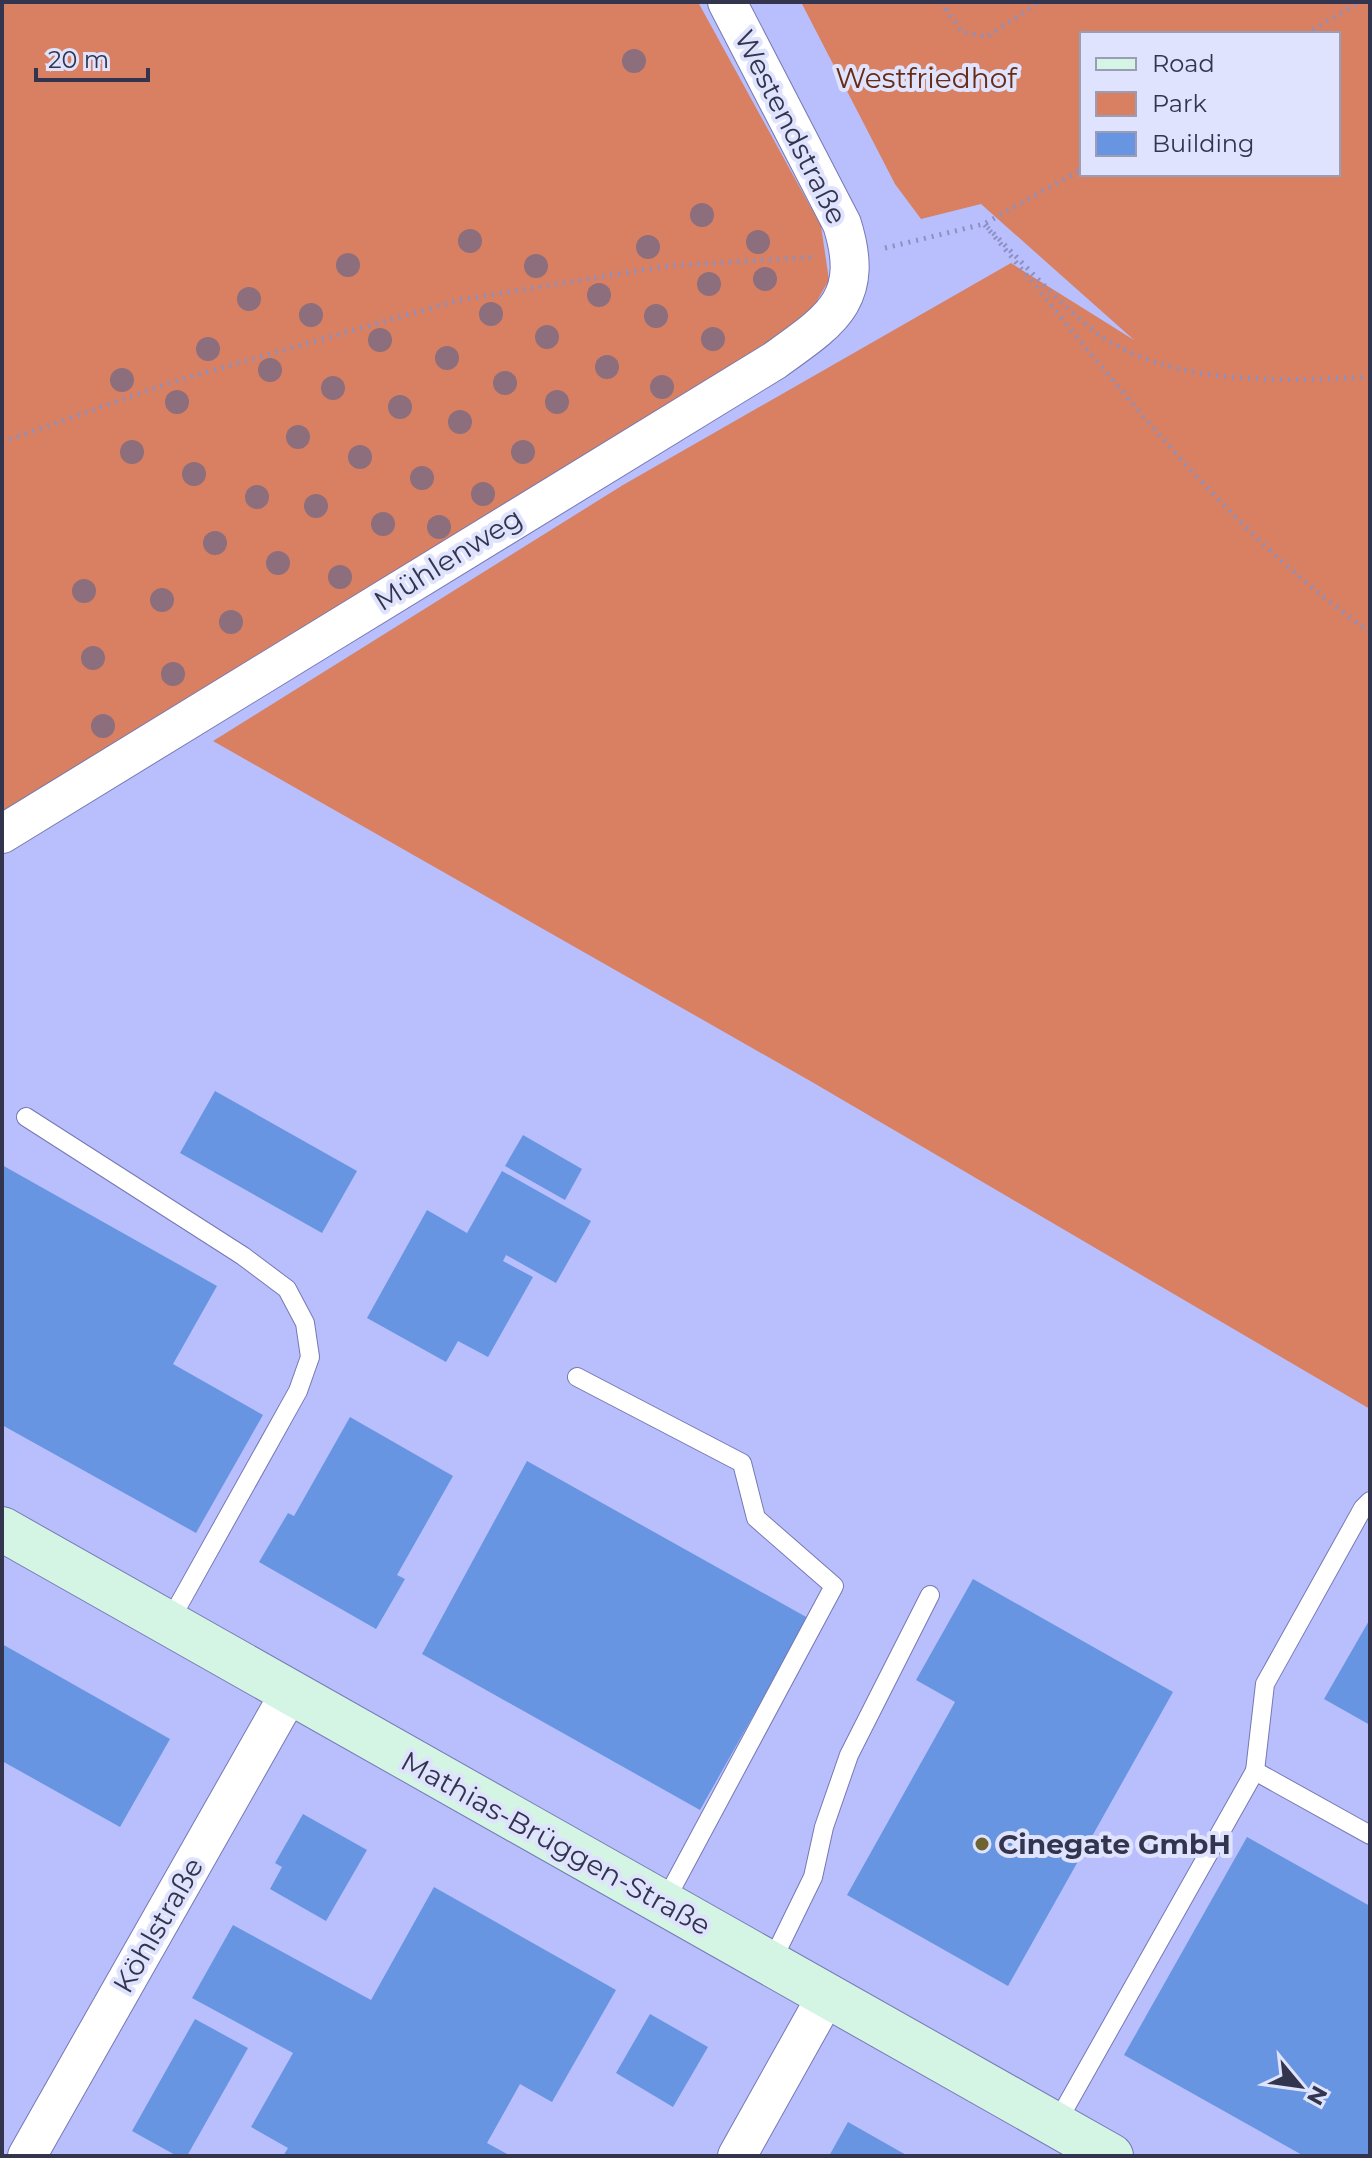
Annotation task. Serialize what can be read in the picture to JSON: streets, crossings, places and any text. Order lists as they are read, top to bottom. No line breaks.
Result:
{"streets":{"street":["Westendstraße","Mühlenweg","Mathias-Brüggen-Straße","Köhlstraße"]},"crossings":[["Westendstraße","Mühlenweg"],["Mathias-Brüggen-Straße","Köhlstraße"]],"parks":["Westfriedhof"],"places":["Cinegate GmbH"],"legend":["Road","Park","Building"],"scale_bar":"20 m","north":"bottom right"}
